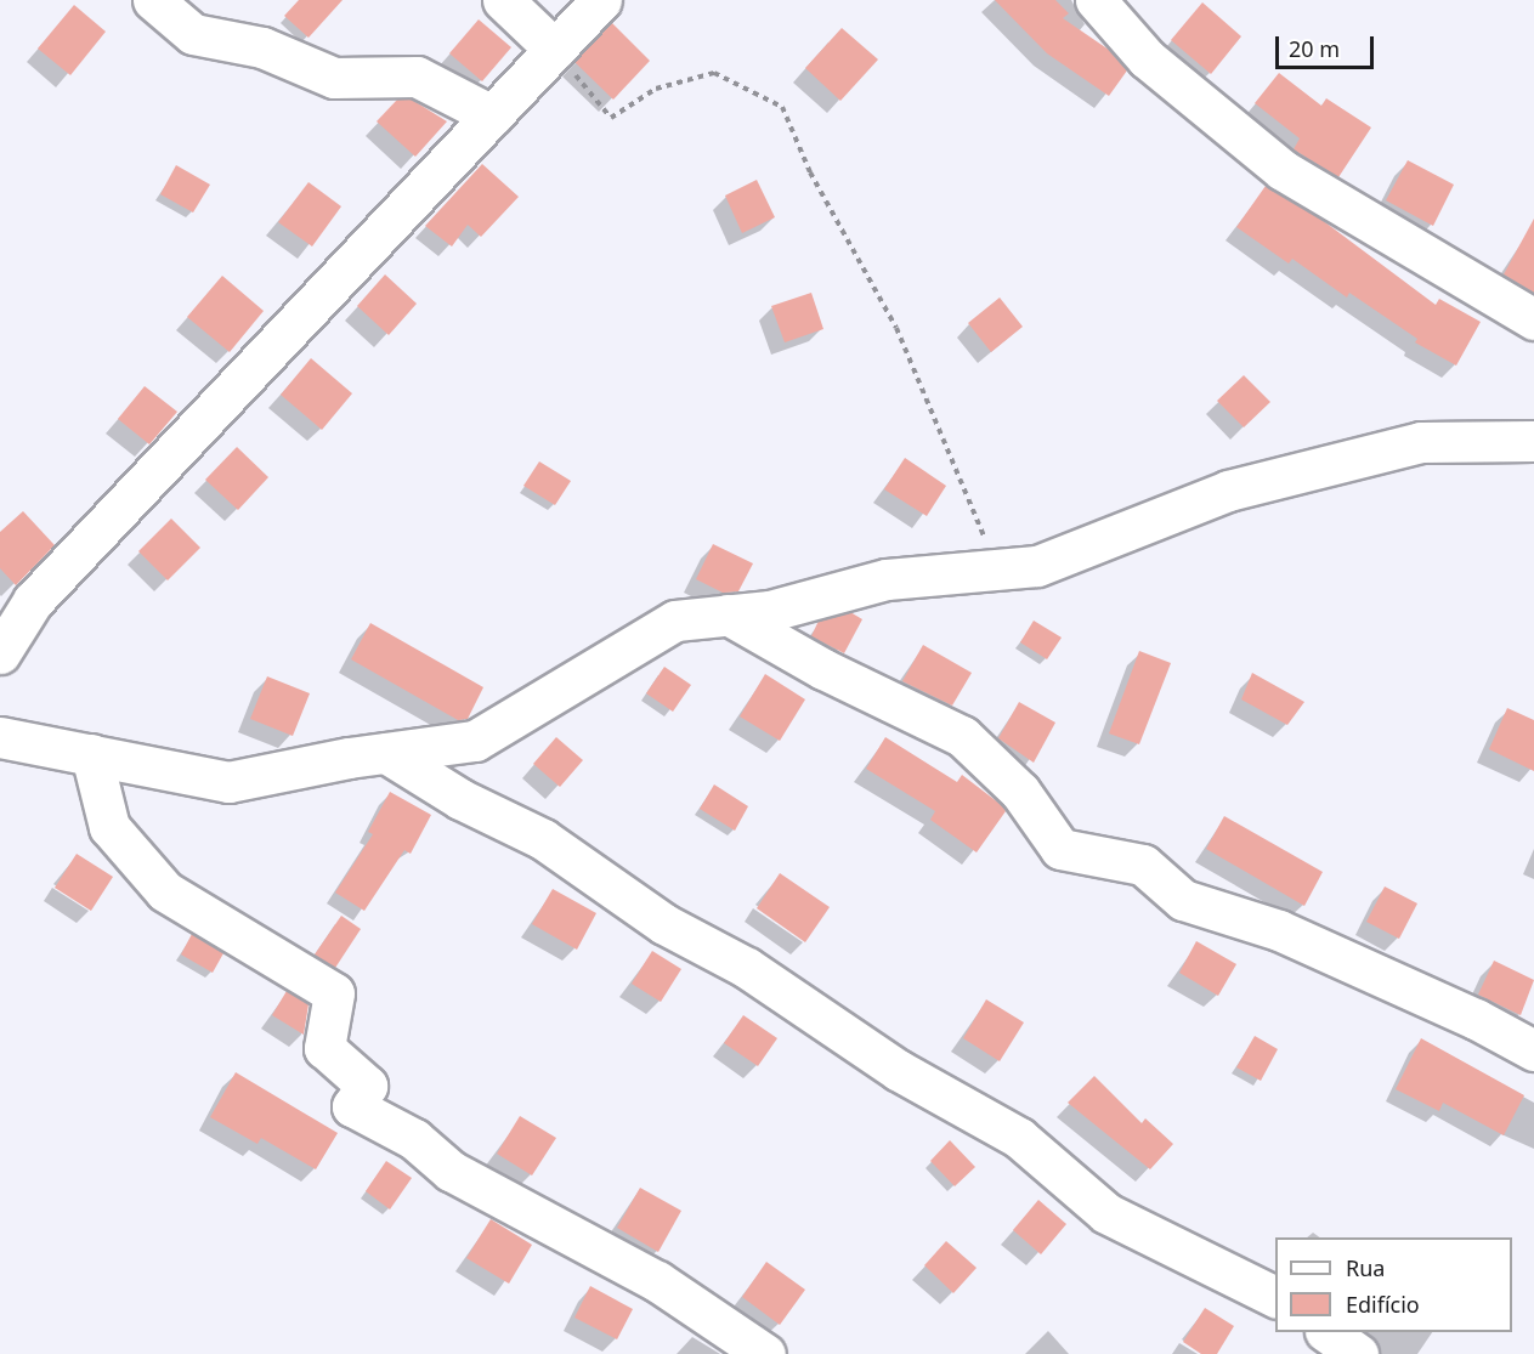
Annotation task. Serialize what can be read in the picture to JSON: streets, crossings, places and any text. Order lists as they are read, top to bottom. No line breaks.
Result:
{"legend":["Rua","Edifício"],"scale_bar":"20 m"}
